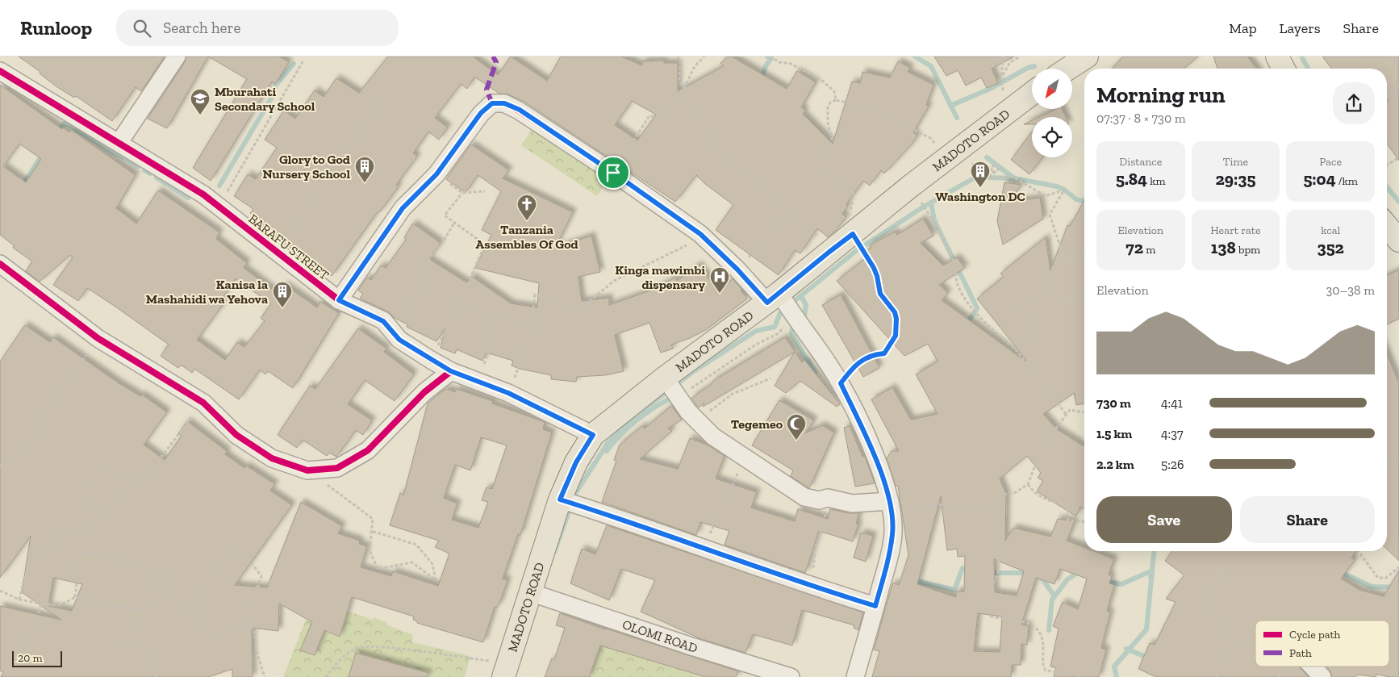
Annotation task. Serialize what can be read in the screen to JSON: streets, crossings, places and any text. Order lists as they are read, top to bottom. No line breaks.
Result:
{"streets":{"main road":["MADOTO ROAD"],"street":["BARAFU STREET","OLOMI ROAD"]},"crossings":[["MADOTO ROAD","BARAFU STREET"],["MADOTO ROAD","OLOMI ROAD"]],"places":{"school or university":["Mburahati Secondary School"],"building":["Glory to God Nursery School","Washington DC","Kanisa la Mashahidi wa Yehova"],"church":["Tanzania Assembles Of God"],"hospital":["Kinga mawimbi dispensary"],"mosque":["Tegemeo"]},"legend":["Cycle path","Path"],"scale_bar":"20 m","north":"bottom left","page":{"header":"Runloop","search":"Search here","nav":["Map","Layers","Share"],"heading":["Morning run","07:37 · 8 × 730 m"],"stats":[["Distance","5.84 km"],["Time","29:35"],["Pace","5:04 /km"],["Elevation","72 m"],["Heart rate","138 bpm"],["kcal","352"]],"chart":["Elevation","30–38 m"],"list":[{"name":"730 m","note":"4:41"},{"name":"1.5 km","note":"4:37"},{"name":"2.2 km","note":"5:26"}],"buttons":["Save","Share"],"scale":"20 m"}}
